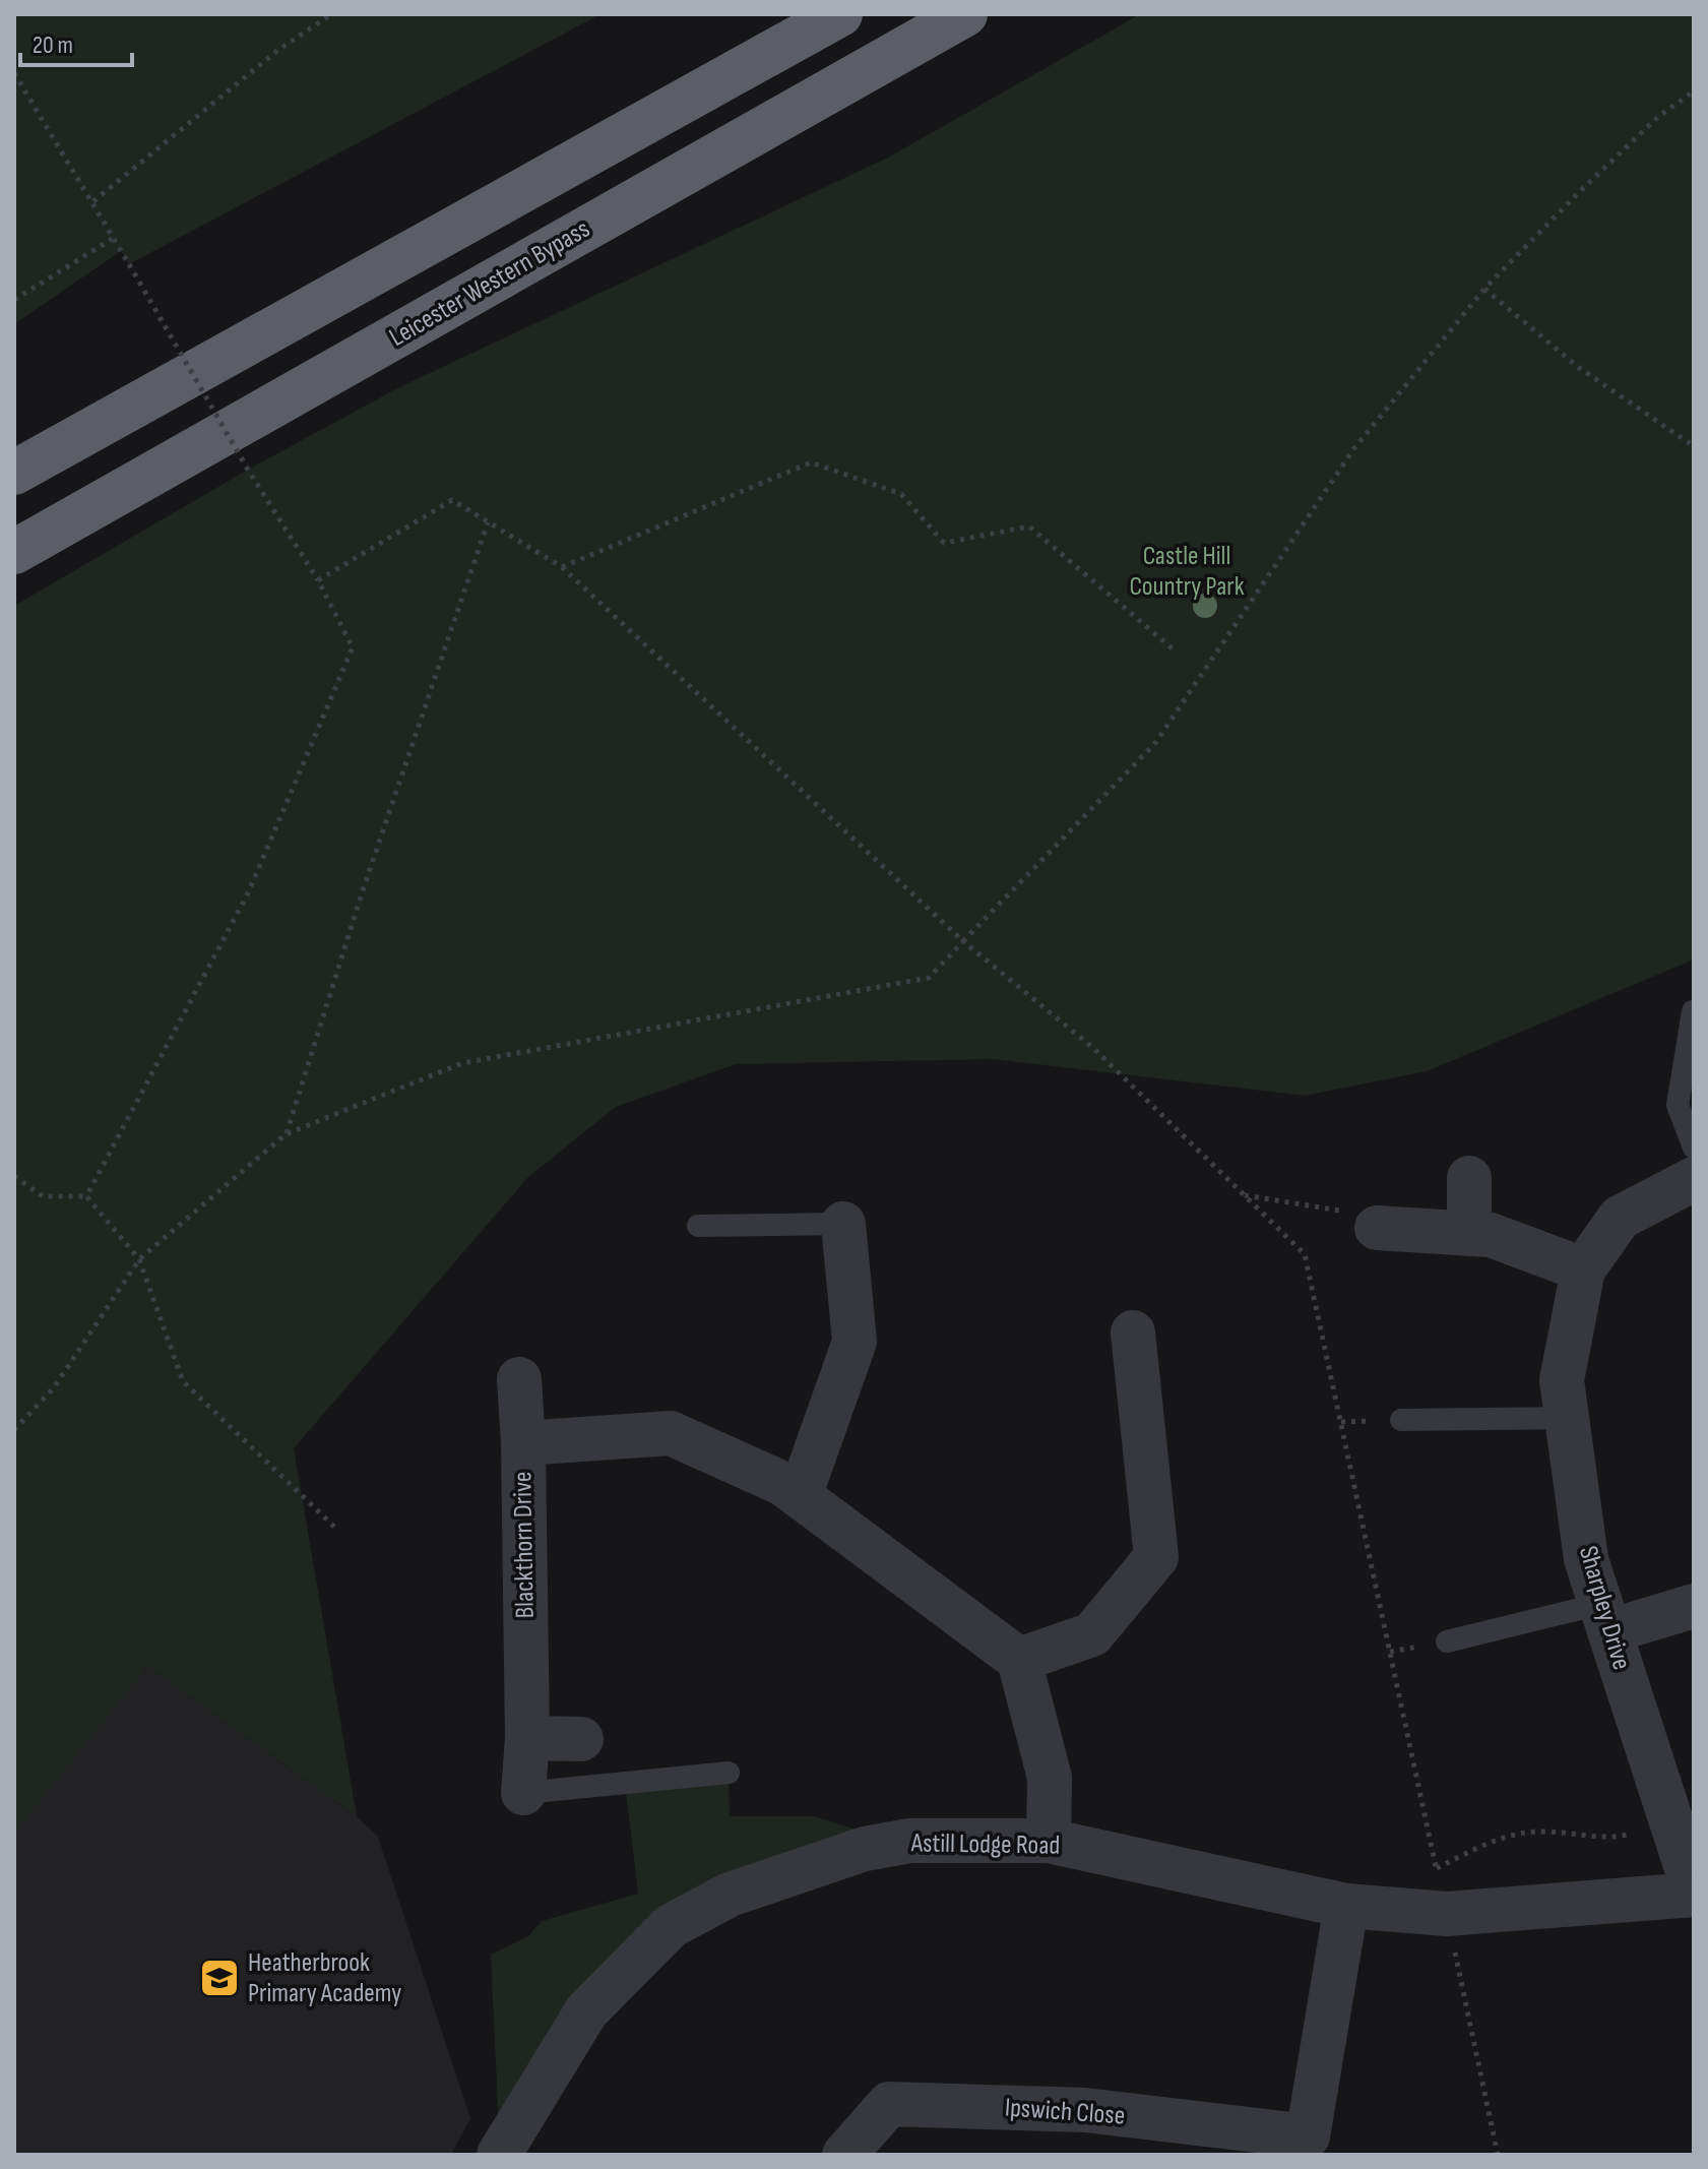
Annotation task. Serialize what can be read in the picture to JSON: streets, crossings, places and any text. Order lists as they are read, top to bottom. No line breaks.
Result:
{"streets":{"highway":["Leicester Western Bypass"],"street":["Blackthorn Drive","Sharpley Drive","Astill Lodge Road","Ipswich Close"]},"crossings":[["Sharpley Drive","Astill Lodge Road"],["Astill Lodge Road","Ipswich Close"]],"parks":["Castle Hill Country Park"],"places":{"school or university":["Heatherbrook Primary Academy"]},"scale_bar":"20 m"}
